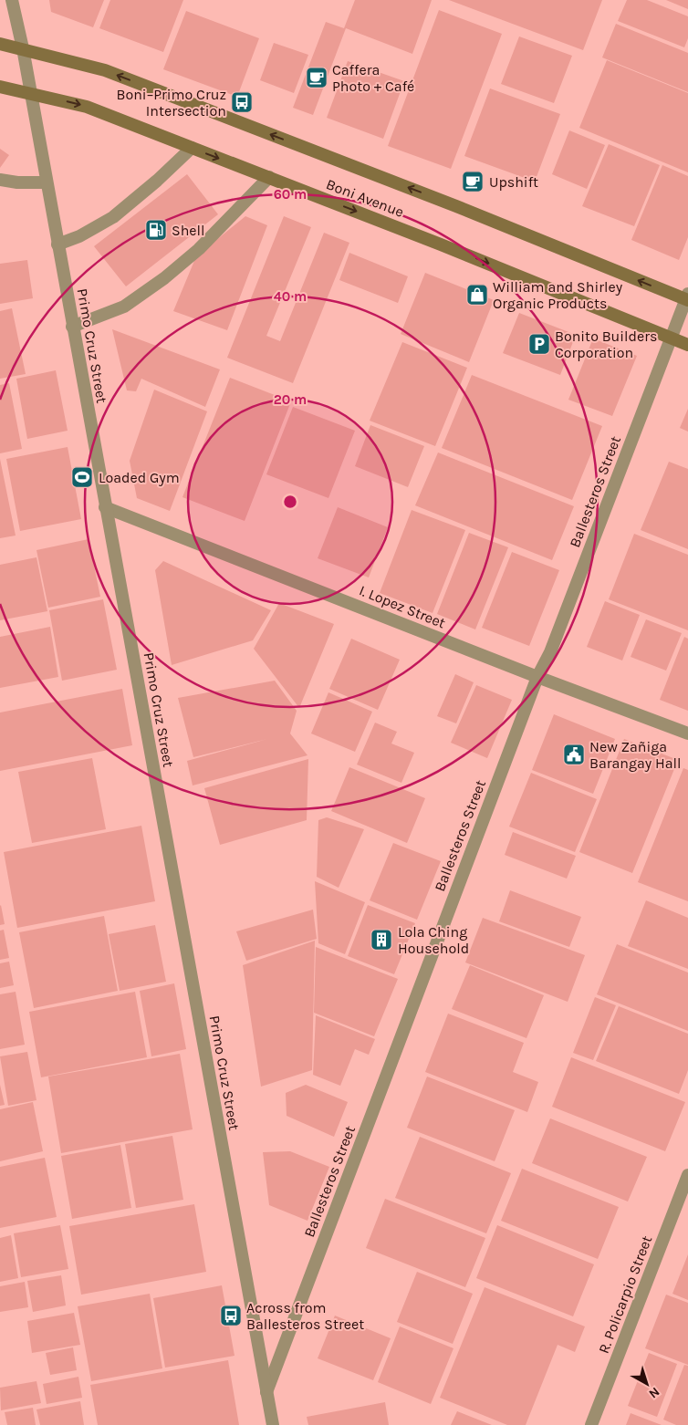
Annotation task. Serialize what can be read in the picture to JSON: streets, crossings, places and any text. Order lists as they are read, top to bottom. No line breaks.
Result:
{"streets":{"main road":["Boni Avenue"],"street":["Primo Cruz Street","Ballesteros Street","I. Lopez Street","R. Policarpio Street"]},"crossings":[["Boni Avenue","Primo Cruz Street"],["Boni Avenue","Ballesteros Street"],["Primo Cruz Street","Ballesteros Street"],["Primo Cruz Street","I. Lopez Street"],["Ballesteros Street","I. Lopez Street"]],"places":{"cafe":["Caffera Photo + Café","Upshift"],"bus stop":["Boni–Primo Cruz Intersection","Across from Ballesteros Street"],"fuel station":["Shell"],"shop":["William and Shirley Organic Products"],"parking":["Bonito Builders Corporation"],"sports":["Loaded Gym"],"public building":["New Zañiga Barangay Hall"],"building":["Lola Ching Household"]},"north":"bottom right","rings":["60 m","40 m","20 m"]}
